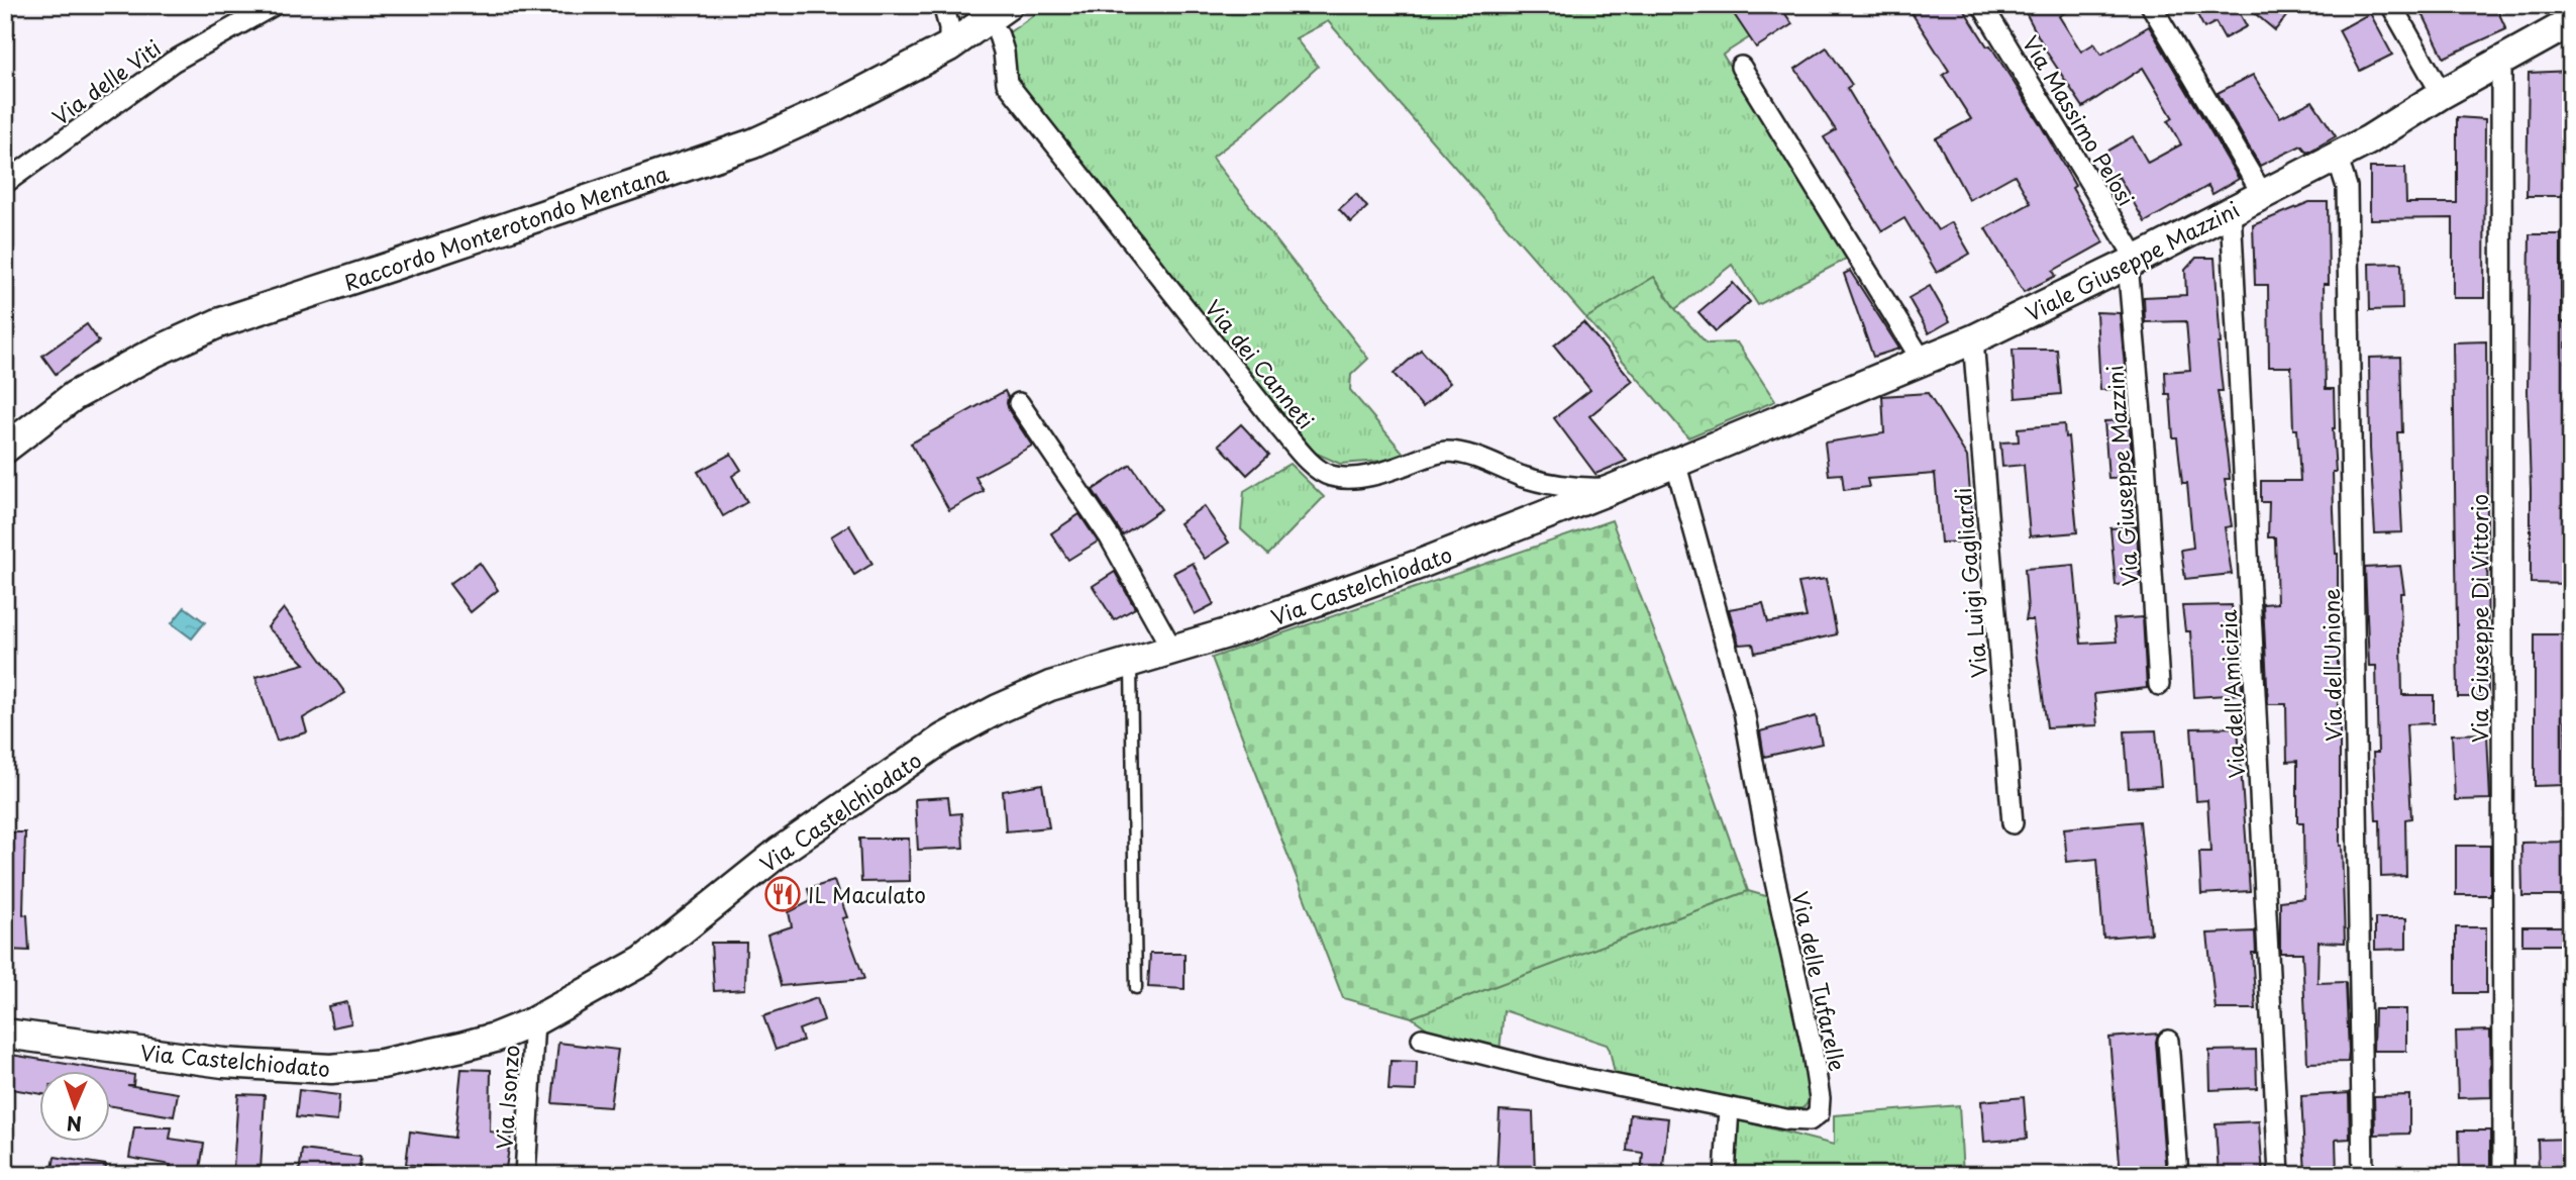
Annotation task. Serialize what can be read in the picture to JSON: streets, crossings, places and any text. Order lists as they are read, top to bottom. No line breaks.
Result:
{"streets":{"street":["Via delle Viti","Via Massimo Pelosi","Raccordo Monterotondo Mentana","Viale Giuseppe Mazzini","Via dei Canneti","Via Giuseppe Mazzini","Via Luigi Gagliardi","Via Castelchiodato","Via Giuseppe Di Vittorio","Via dell'Unione","Via dell'Amicizia","Via delle Tufarelle","Via Isonzo"]},"crossings":[["Via Massimo Pelosi","Viale Giuseppe Mazzini"],["Via Massimo Pelosi","Via Giuseppe Mazzini"],["Viale Giuseppe Mazzini","Via Giuseppe Mazzini"],["Viale Giuseppe Mazzini","Via Luigi Gagliardi"],["Viale Giuseppe Mazzini","Via Castelchiodato"],["Viale Giuseppe Mazzini","Via Giuseppe Di Vittorio"],["Viale Giuseppe Mazzini","Via dell'Unione"],["Viale Giuseppe Mazzini","Via dell'Amicizia"],["Viale Giuseppe Mazzini","Via delle Tufarelle"],["Via dei Canneti","Via Castelchiodato"],["Via Castelchiodato","Via delle Tufarelle"],["Via Castelchiodato","Via Isonzo"]],"places":{"restaurant":["IL Maculato"]},"north":"bottom"}
